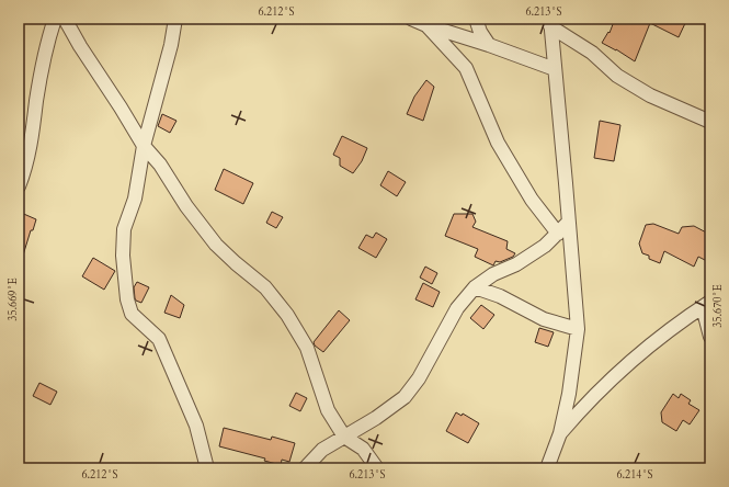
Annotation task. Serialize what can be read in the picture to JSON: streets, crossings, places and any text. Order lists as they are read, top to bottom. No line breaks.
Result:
{"coordinates":["6.212°S","6.213°S","35.669°E","35.670°E","6.214°S"]}
